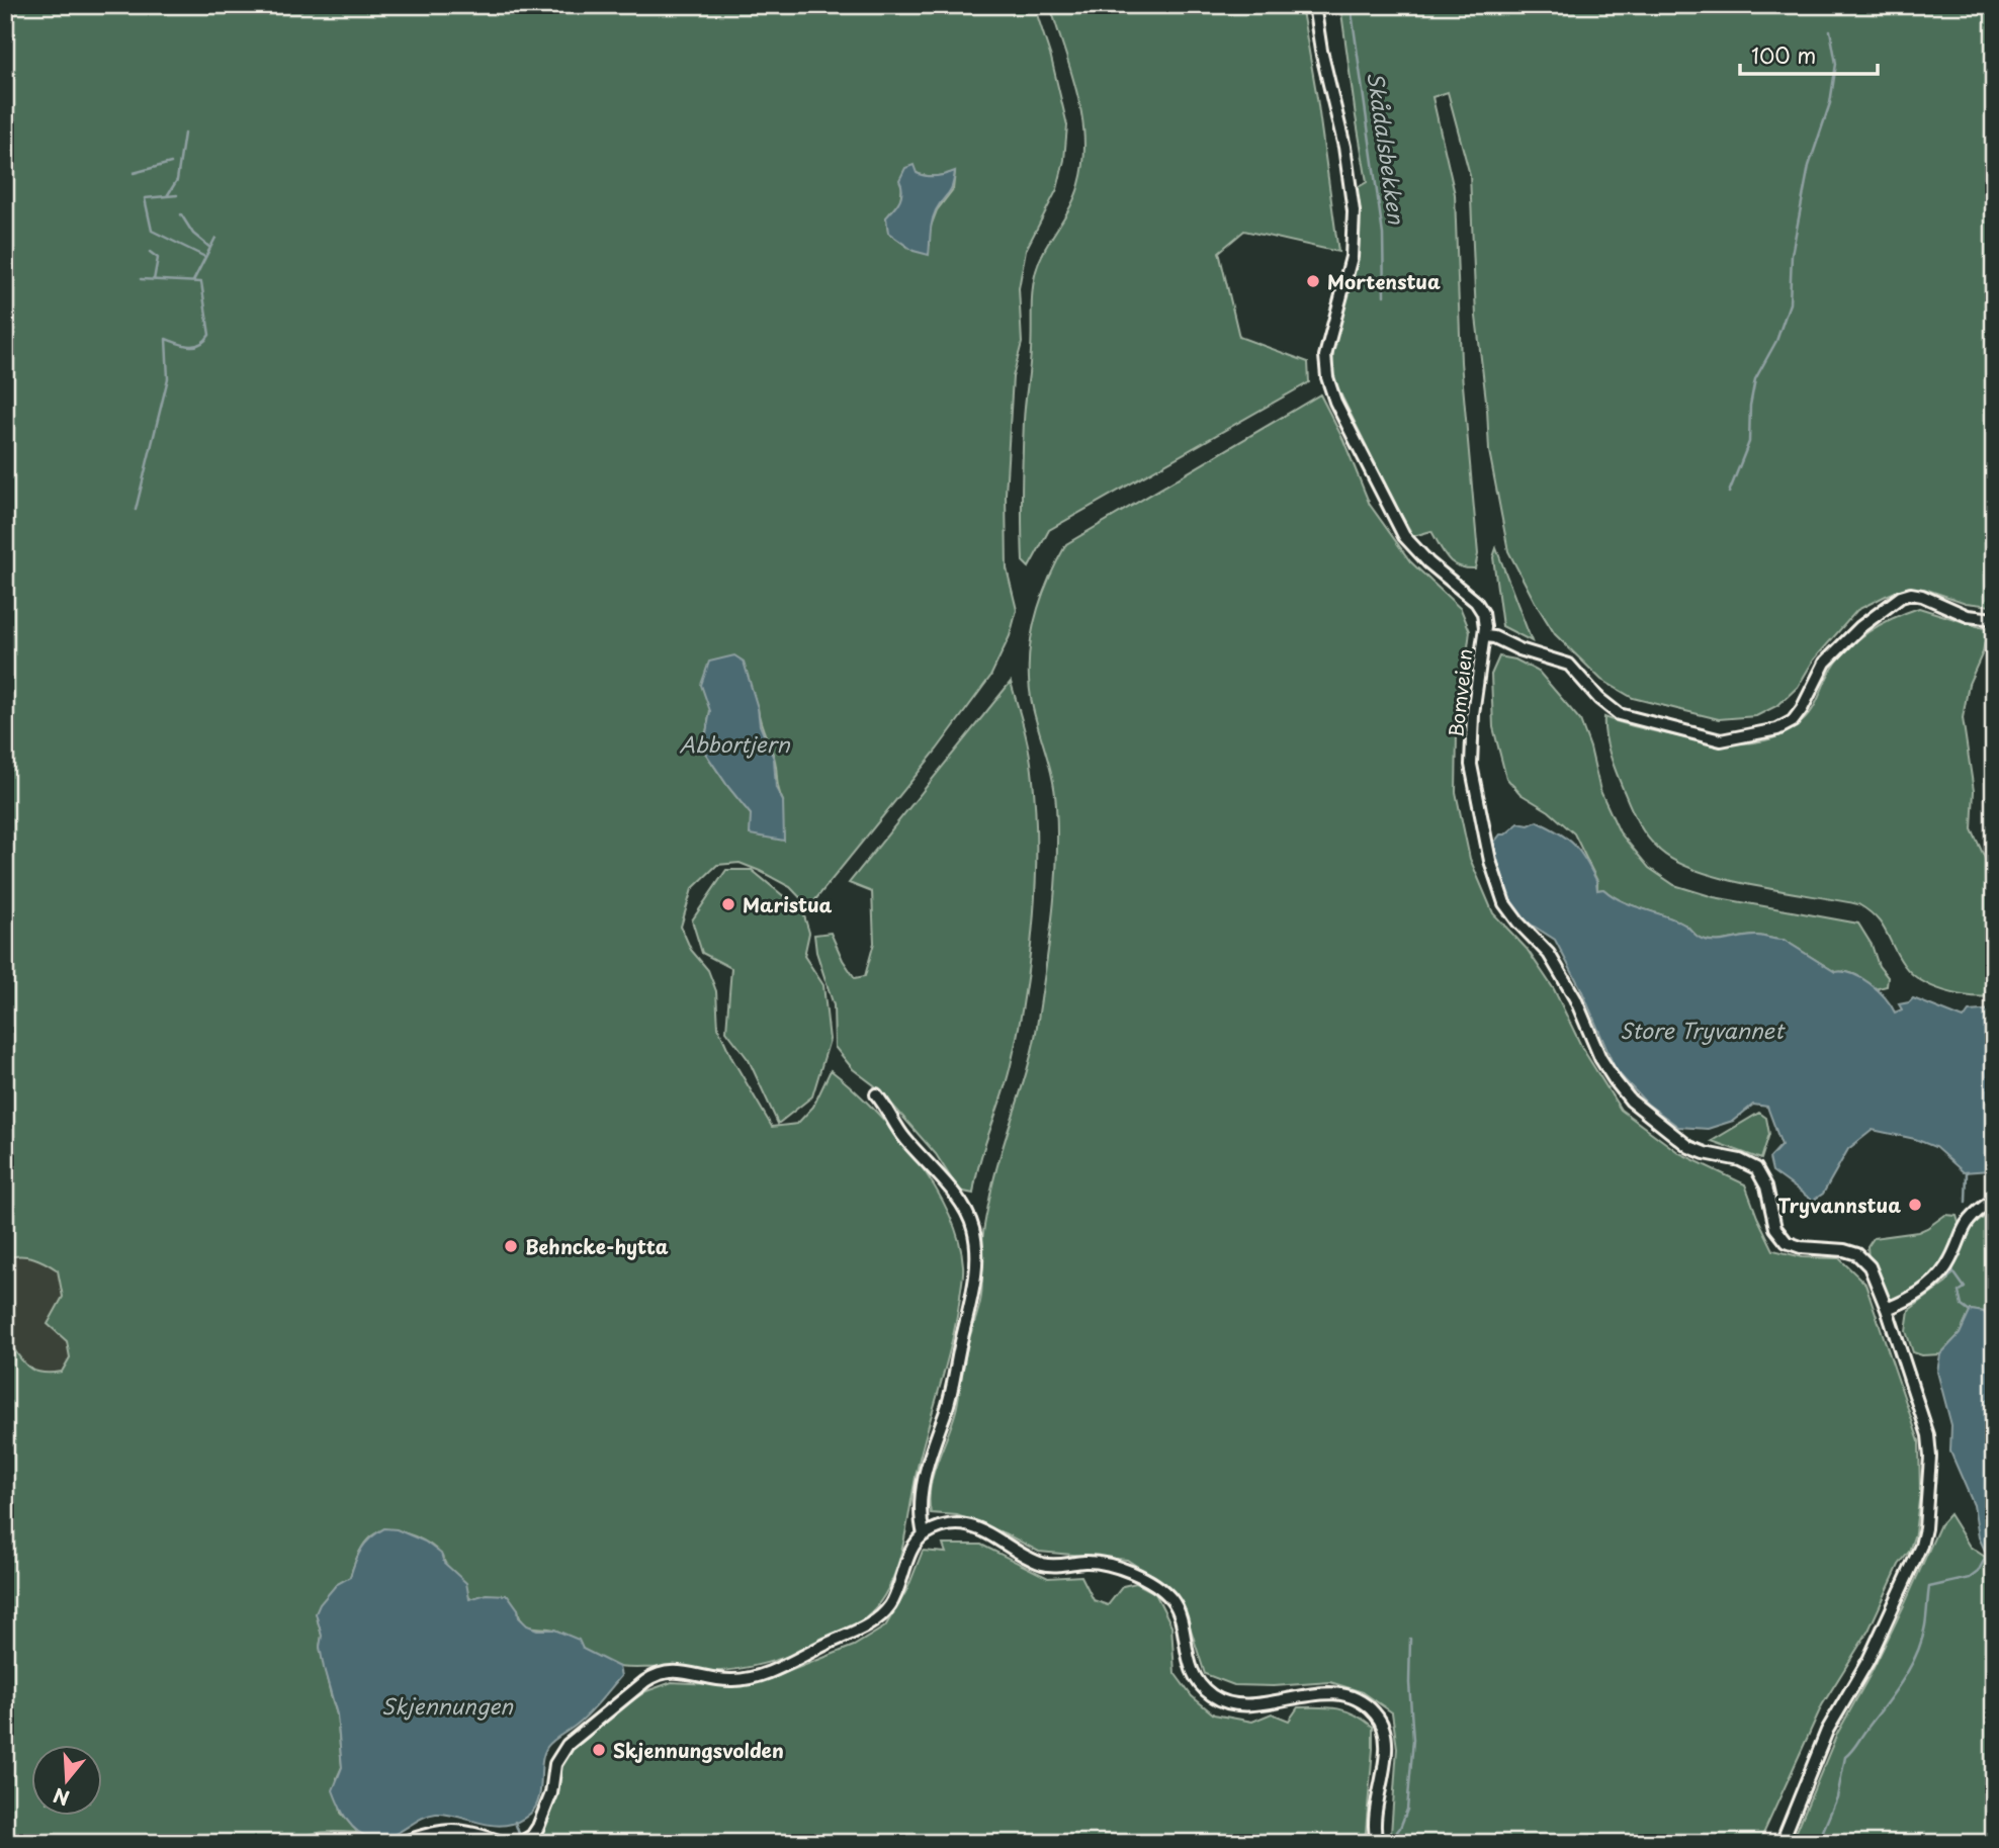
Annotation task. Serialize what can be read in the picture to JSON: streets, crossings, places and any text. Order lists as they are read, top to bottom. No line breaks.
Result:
{"streets":{"street":["Bomveien"]},"water":["Skådalsbekken","Abbortjern","Store Tryvannet","Skjennungen"],"places":["Mortenstua","Maristua","Tryvannstua","Behncke-hytta","Skjennungsvolden"],"scale_bar":"100 m","north":"bottom"}
